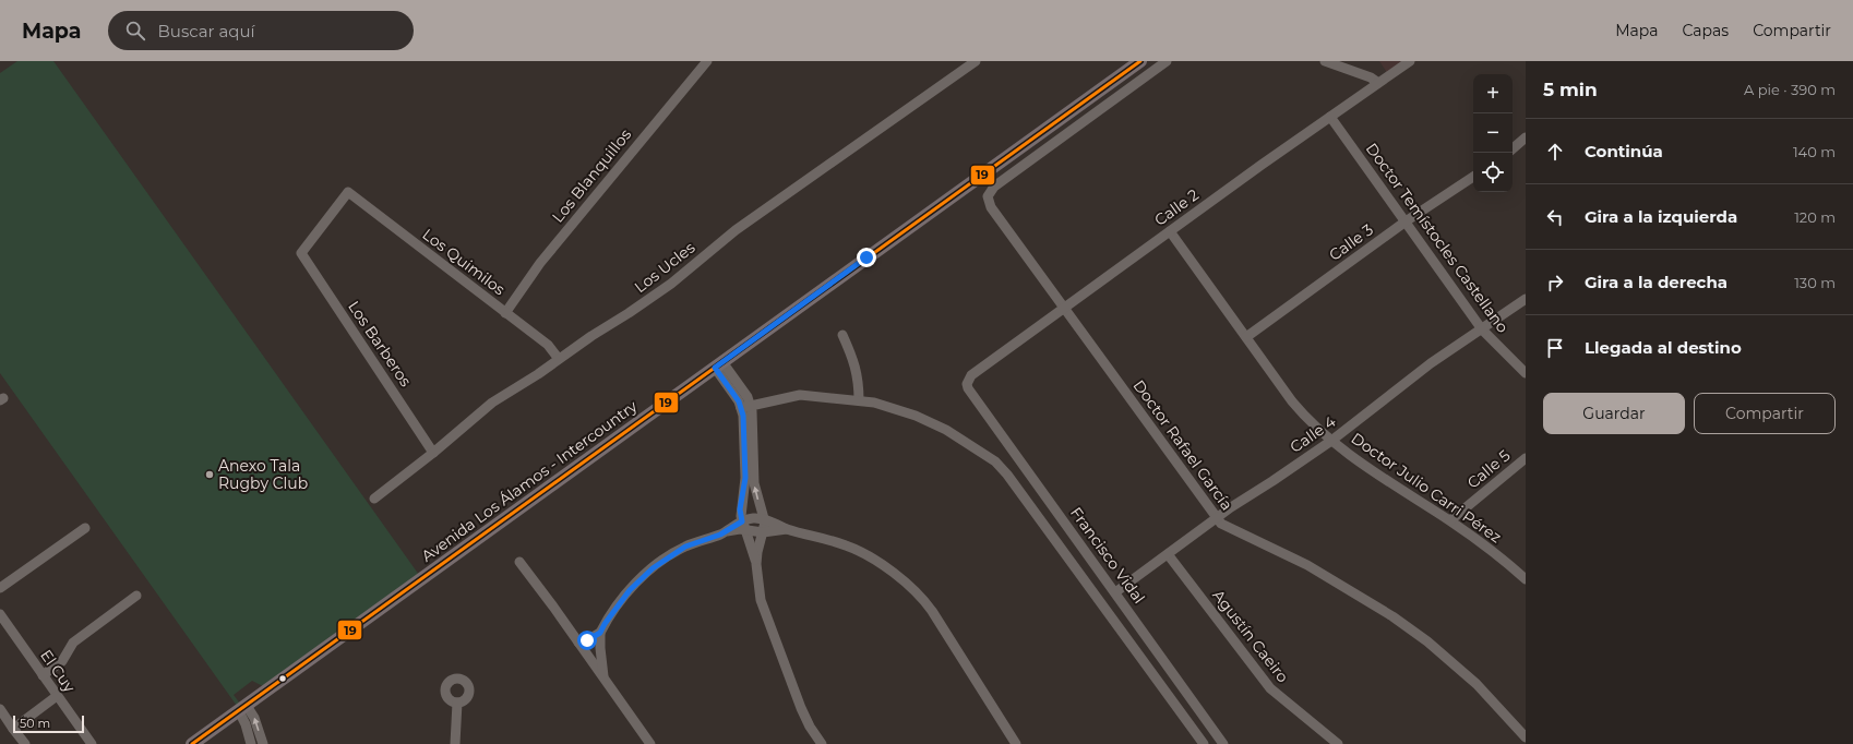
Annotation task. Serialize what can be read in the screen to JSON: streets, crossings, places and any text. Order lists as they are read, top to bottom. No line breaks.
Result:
{"streets":{"main road":["Avenida Los Álamos - Intercountry"],"street":["Los Blanquillos","Calle 2","Doctor Temístocles Castellano","Calle 3","Los Quimilos","Los Ucles","Los Barberos","Calle 4","Doctor Rafael García","Calle 5","Doctor Julio Carri Pérez","Francisco Vidal","Agustín Caeiro","El Cuy"]},"crossings":[["Los Blanquillos","Los Quimilos"],["Calle 2","Doctor Temístocles Castellano"],["Calle 2","Doctor Rafael García"],["Calle 2","Doctor Julio Carri Pérez"],["Calle 2","Francisco Vidal"],["Doctor Temístocles Castellano","Calle 3"],["Doctor Temístocles Castellano","Calle 4"],["Calle 3","Doctor Julio Carri Pérez"],["Los Quimilos","Los Ucles"],["Los Quimilos","Los Barberos"],["Los Ucles","Los Barberos"],["Calle 4","Doctor Rafael García"],["Calle 4","Doctor Julio Carri Pérez"],["Calle 4","Francisco Vidal"],["Calle 4","Agustín Caeiro"],["Calle 5","Doctor Julio Carri Pérez"]],"places":["Anexo Tala Rugby Club"],"lines":["transit line 19"],"scale_bar":"50 m","page":{"header":"Mapa","search":"Buscar aquí","nav":["Mapa","Capas","Compartir"],"heading":["5 min","A pie · 390 m"],"map_buttons":["+","−"],"list":[["Continúa","140 m"],["Gira a la izquierda","120 m"],["Gira a la derecha","130 m"],"Llegada al destino"],"buttons":["Guardar","Compartir"],"scale":"50 m"}}
